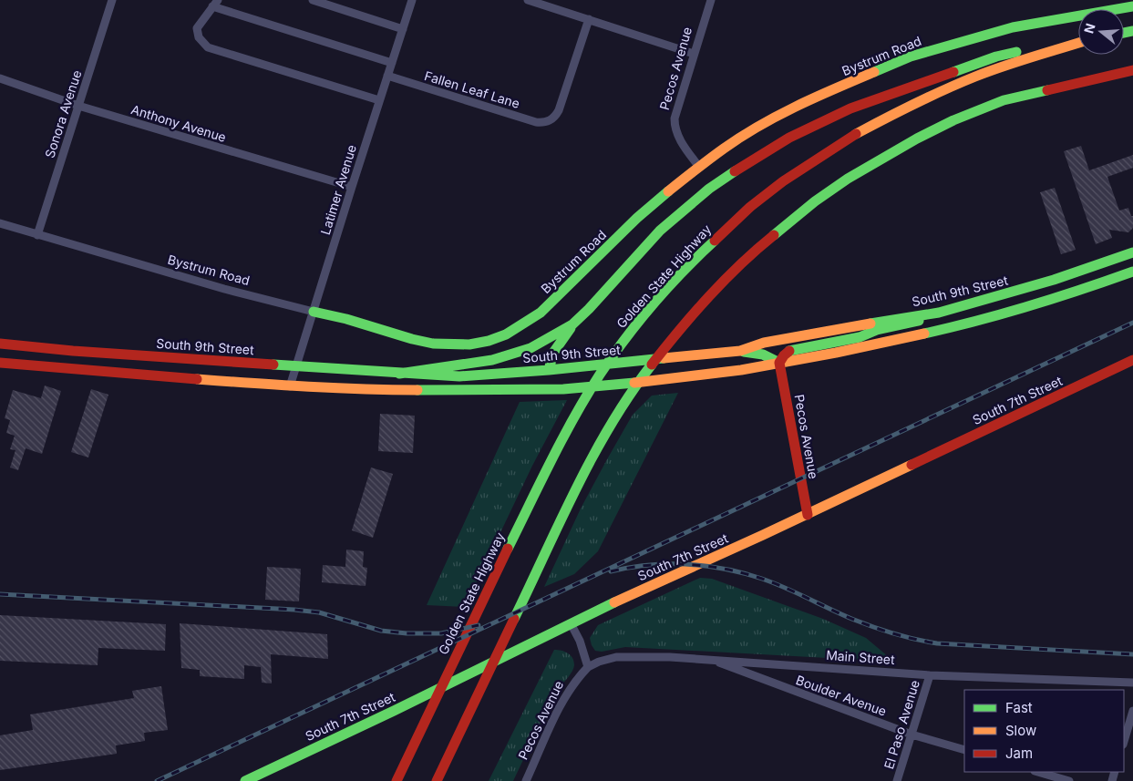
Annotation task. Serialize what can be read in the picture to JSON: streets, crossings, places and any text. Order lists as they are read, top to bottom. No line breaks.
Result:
{"streets":{"main road":["Bystrum Road","Pecos Avenue","Golden State Highway","South 9th Street","South 7th Street"],"street":["Fallen Leaf Lane","Sonora Avenue","Anthony Avenue","Latimer Avenue","Main Street","Boulder Avenue","El Paso Avenue"]},"crossings":[["Bystrum Road","Pecos Avenue"],["Bystrum Road","Sonora Avenue"],["Bystrum Road","Latimer Avenue"],["Pecos Avenue","South 7th Street"],["Pecos Avenue","Main Street"],["Fallen Leaf Lane","Latimer Avenue"],["Sonora Avenue","Anthony Avenue"],["Anthony Avenue","Latimer Avenue"],["Latimer Avenue","South 9th Street"],["Main Street","Boulder Avenue"],["Main Street","El Paso Avenue"],["Boulder Avenue","El Paso Avenue"]],"legend":["Fast","Slow","Jam"],"north":"left"}
